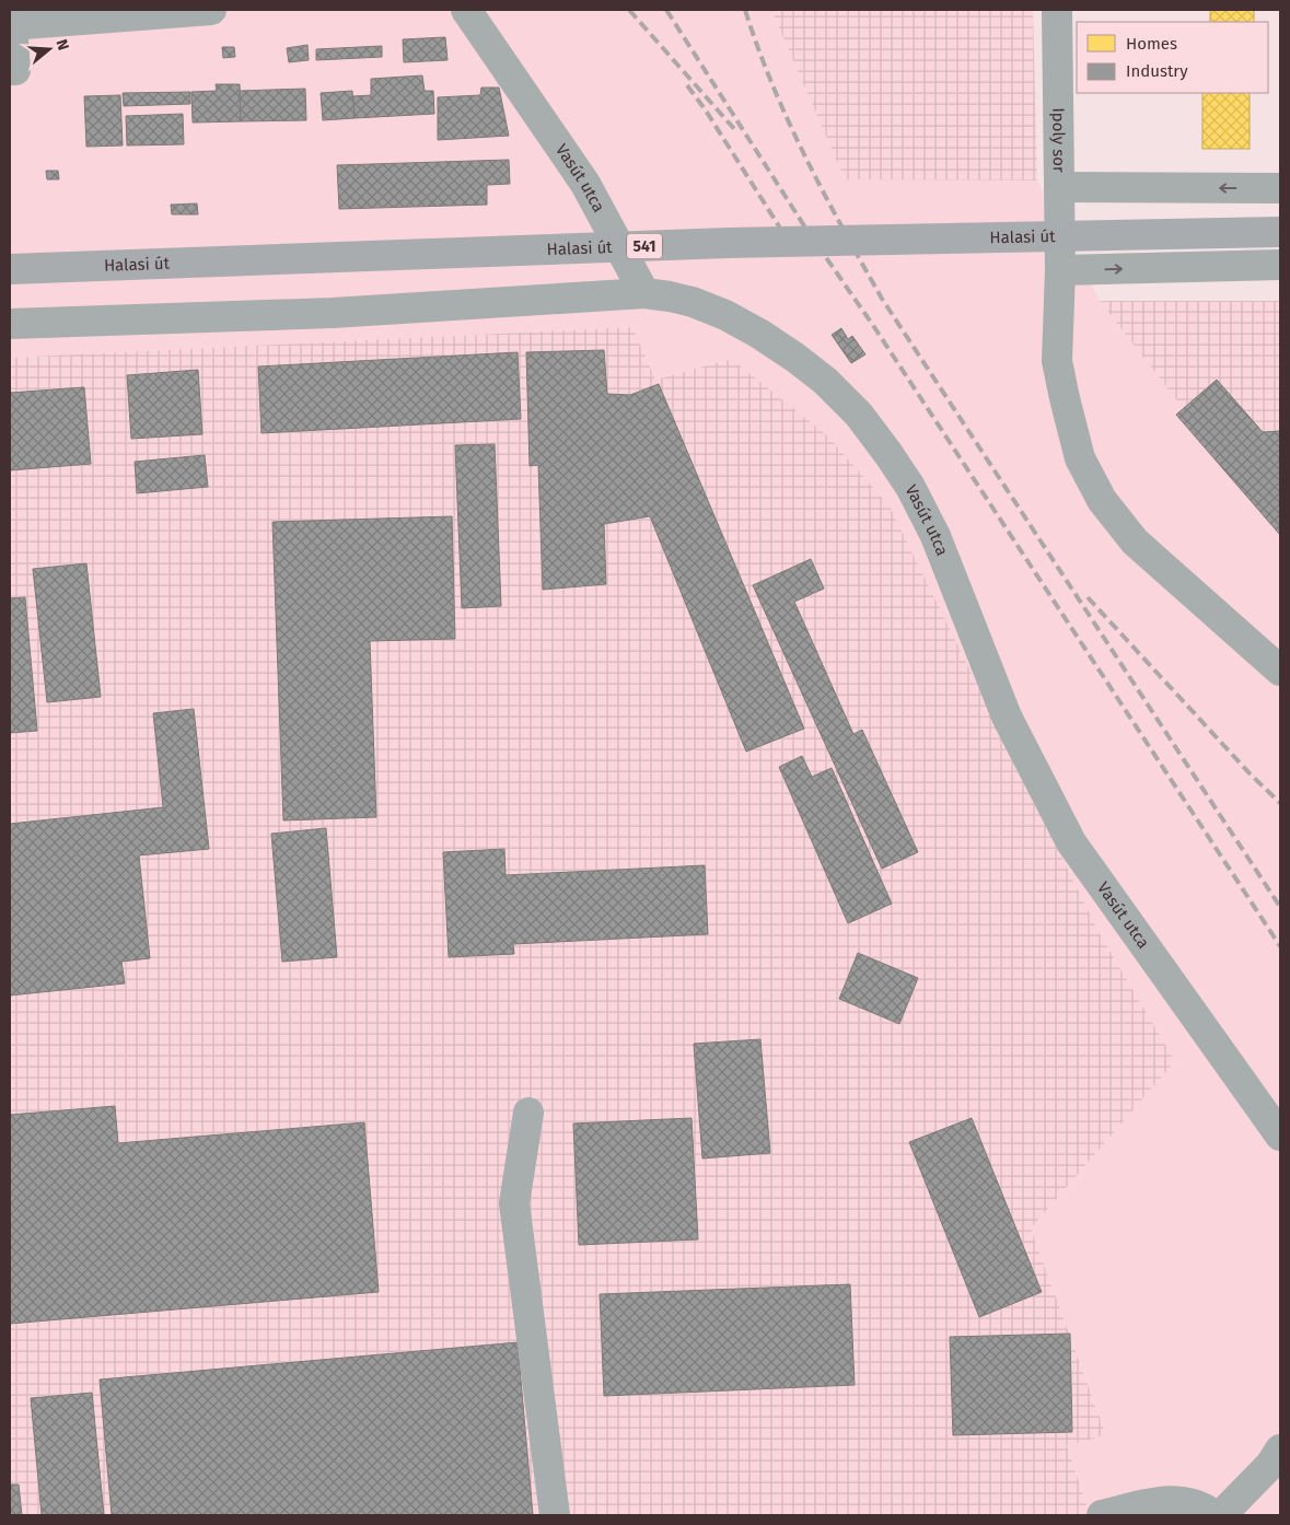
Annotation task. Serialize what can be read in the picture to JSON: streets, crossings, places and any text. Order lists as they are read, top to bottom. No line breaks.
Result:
{"streets":{"main road":["Halasi út","541"],"street":["Ipoly sor","Vasút utca"]},"legend":["Homes","Industry"],"north":"right"}
